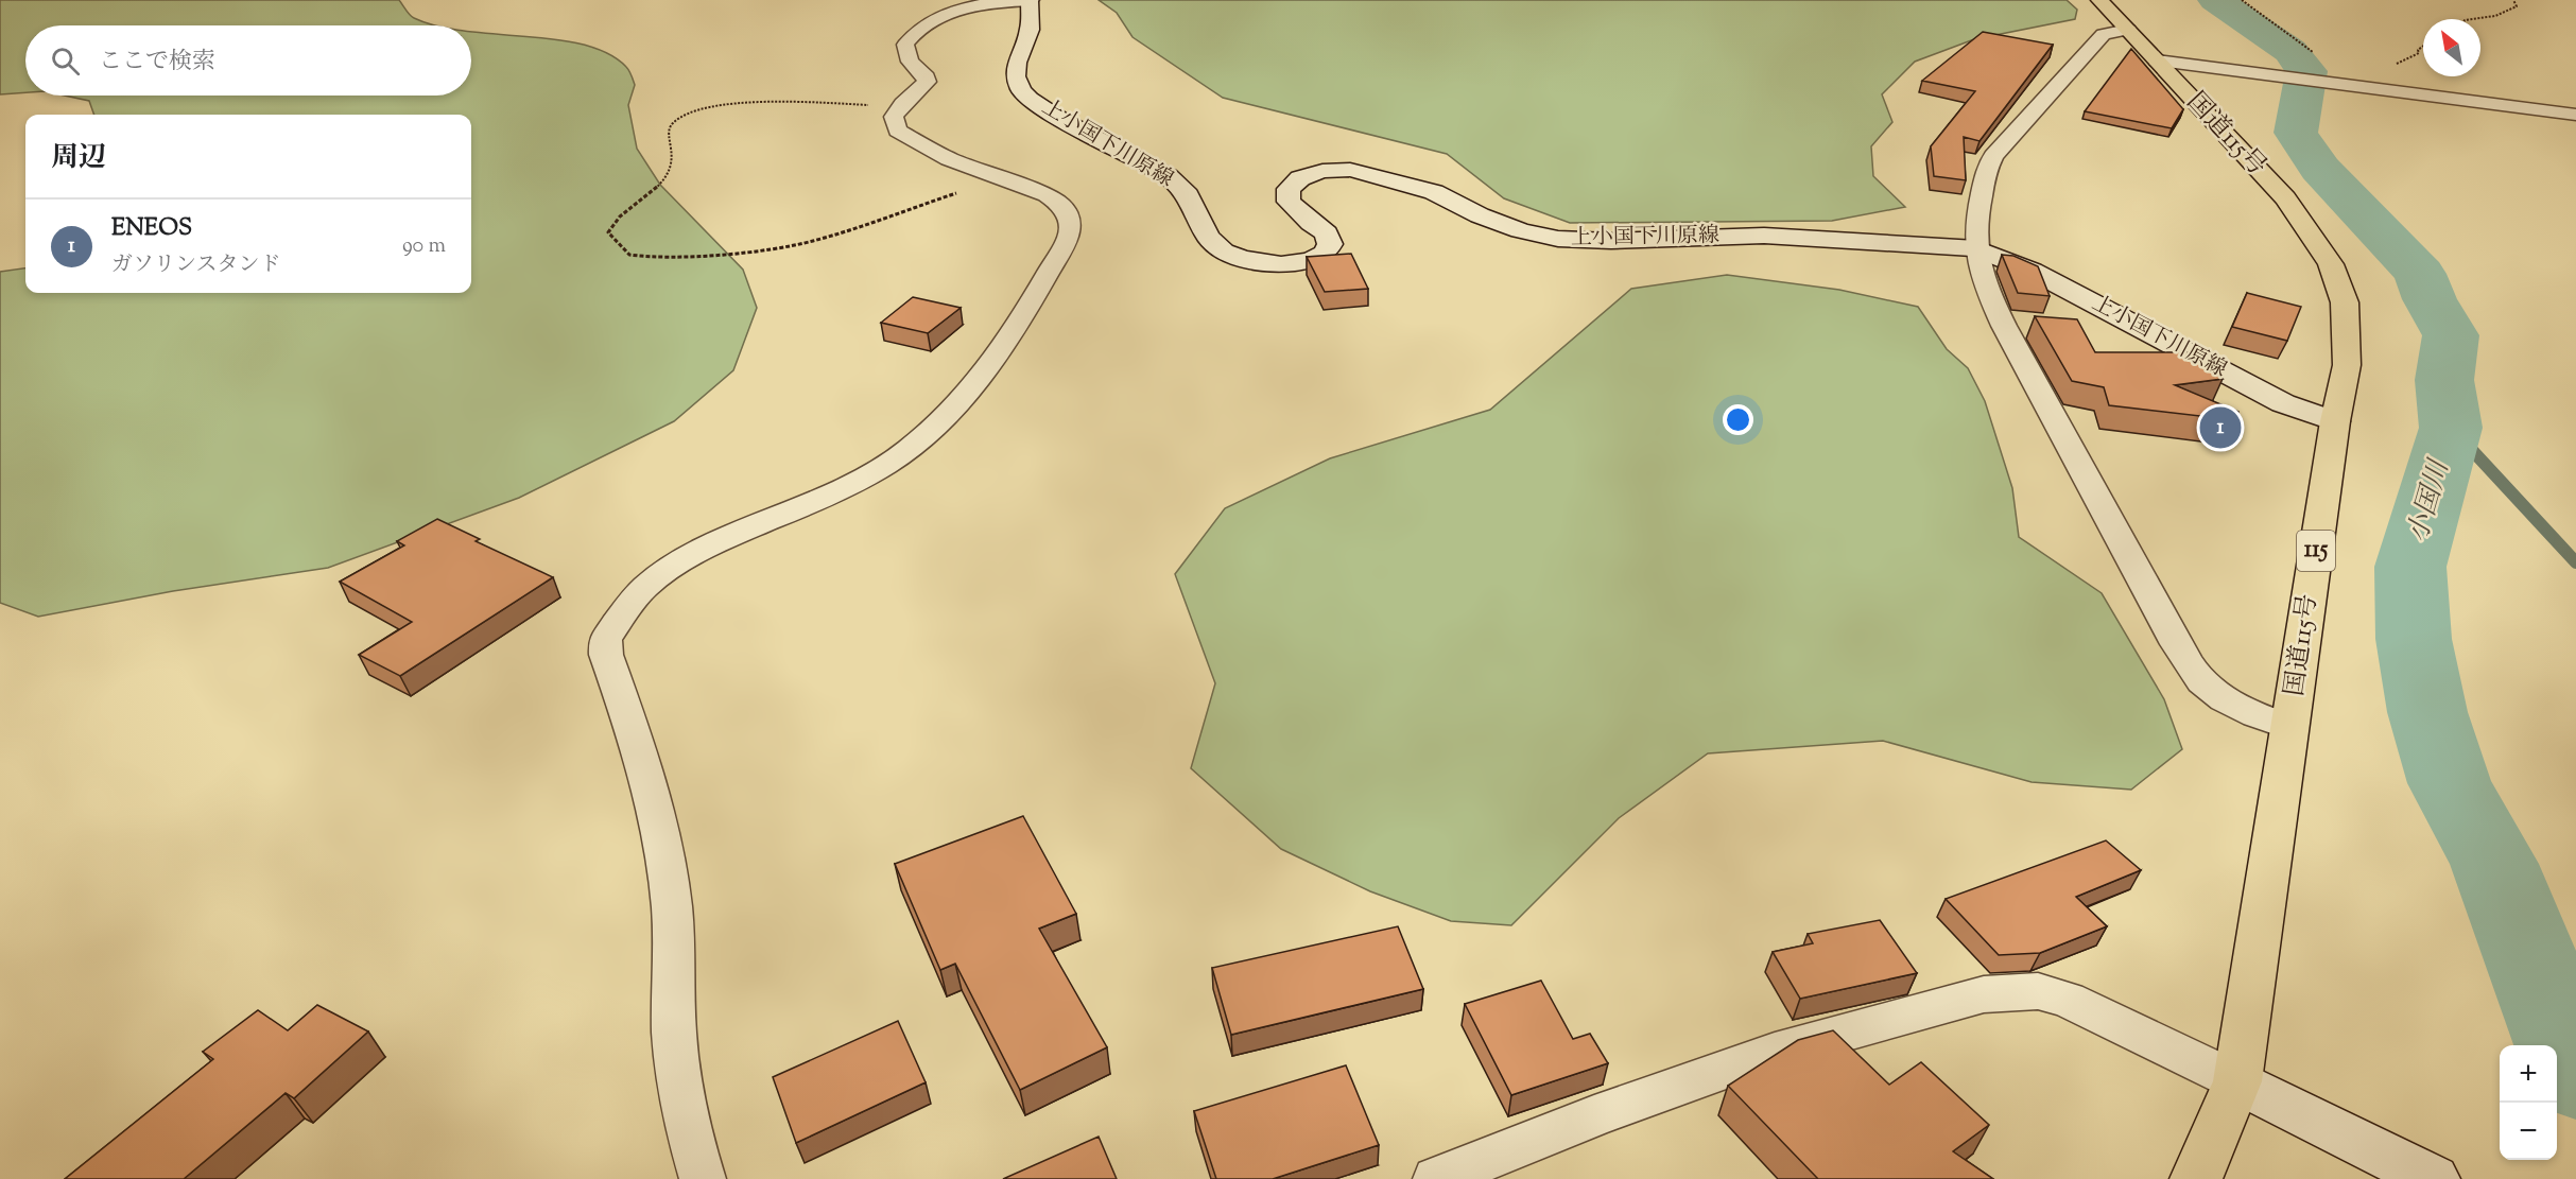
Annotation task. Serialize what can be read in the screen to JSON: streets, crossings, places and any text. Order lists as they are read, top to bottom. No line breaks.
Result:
{"streets":{"highway":["国道115号","115"],"main road":["上小国下川原線"]},"crossings":[["国道115号","上小国下川原線"]],"water":["小国川"],"north":"top left","page":{"search":"ここで検索","heading":"周辺","list":[{"mark":"1","name":"ENEOS","note":"ガソリンスタンド","value":"90 m"}],"pins":"1","map_buttons":["+","−"]}}
